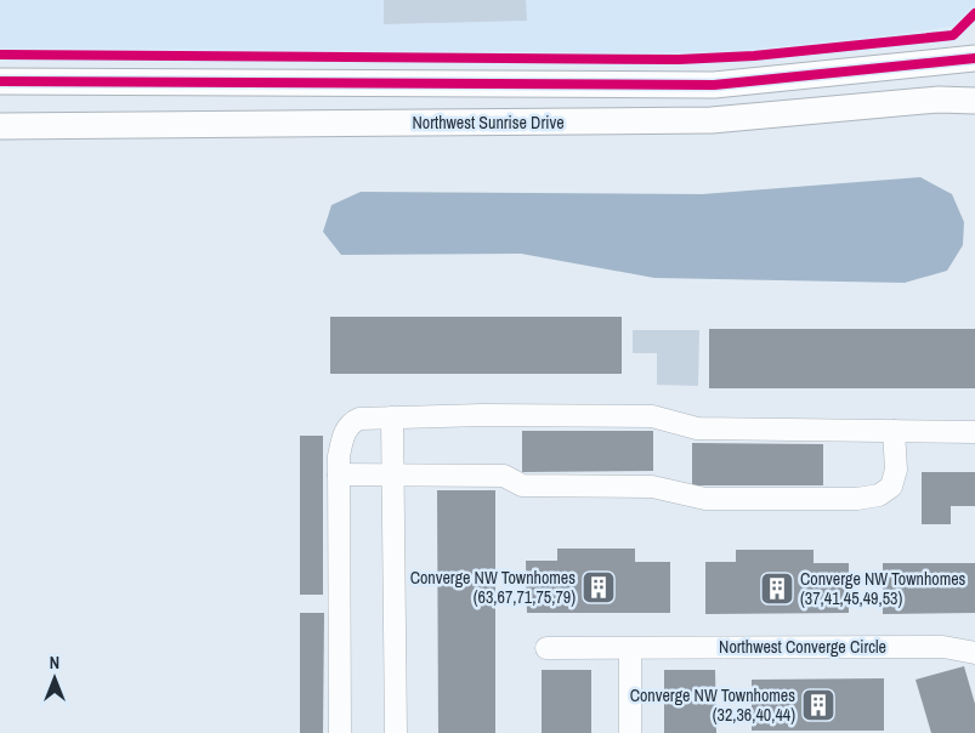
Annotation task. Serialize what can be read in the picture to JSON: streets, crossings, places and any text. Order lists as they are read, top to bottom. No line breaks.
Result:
{"streets":{"street":["Northwest Sunrise Drive","Northwest Converge Circle"]},"places":{"building":["Converge NW Townhomes (63,67,71,75,79)","Converge NW Townhomes (37,41,45,49,53)","Converge NW Townhomes (32,36,40,44)"]},"north":"top"}
